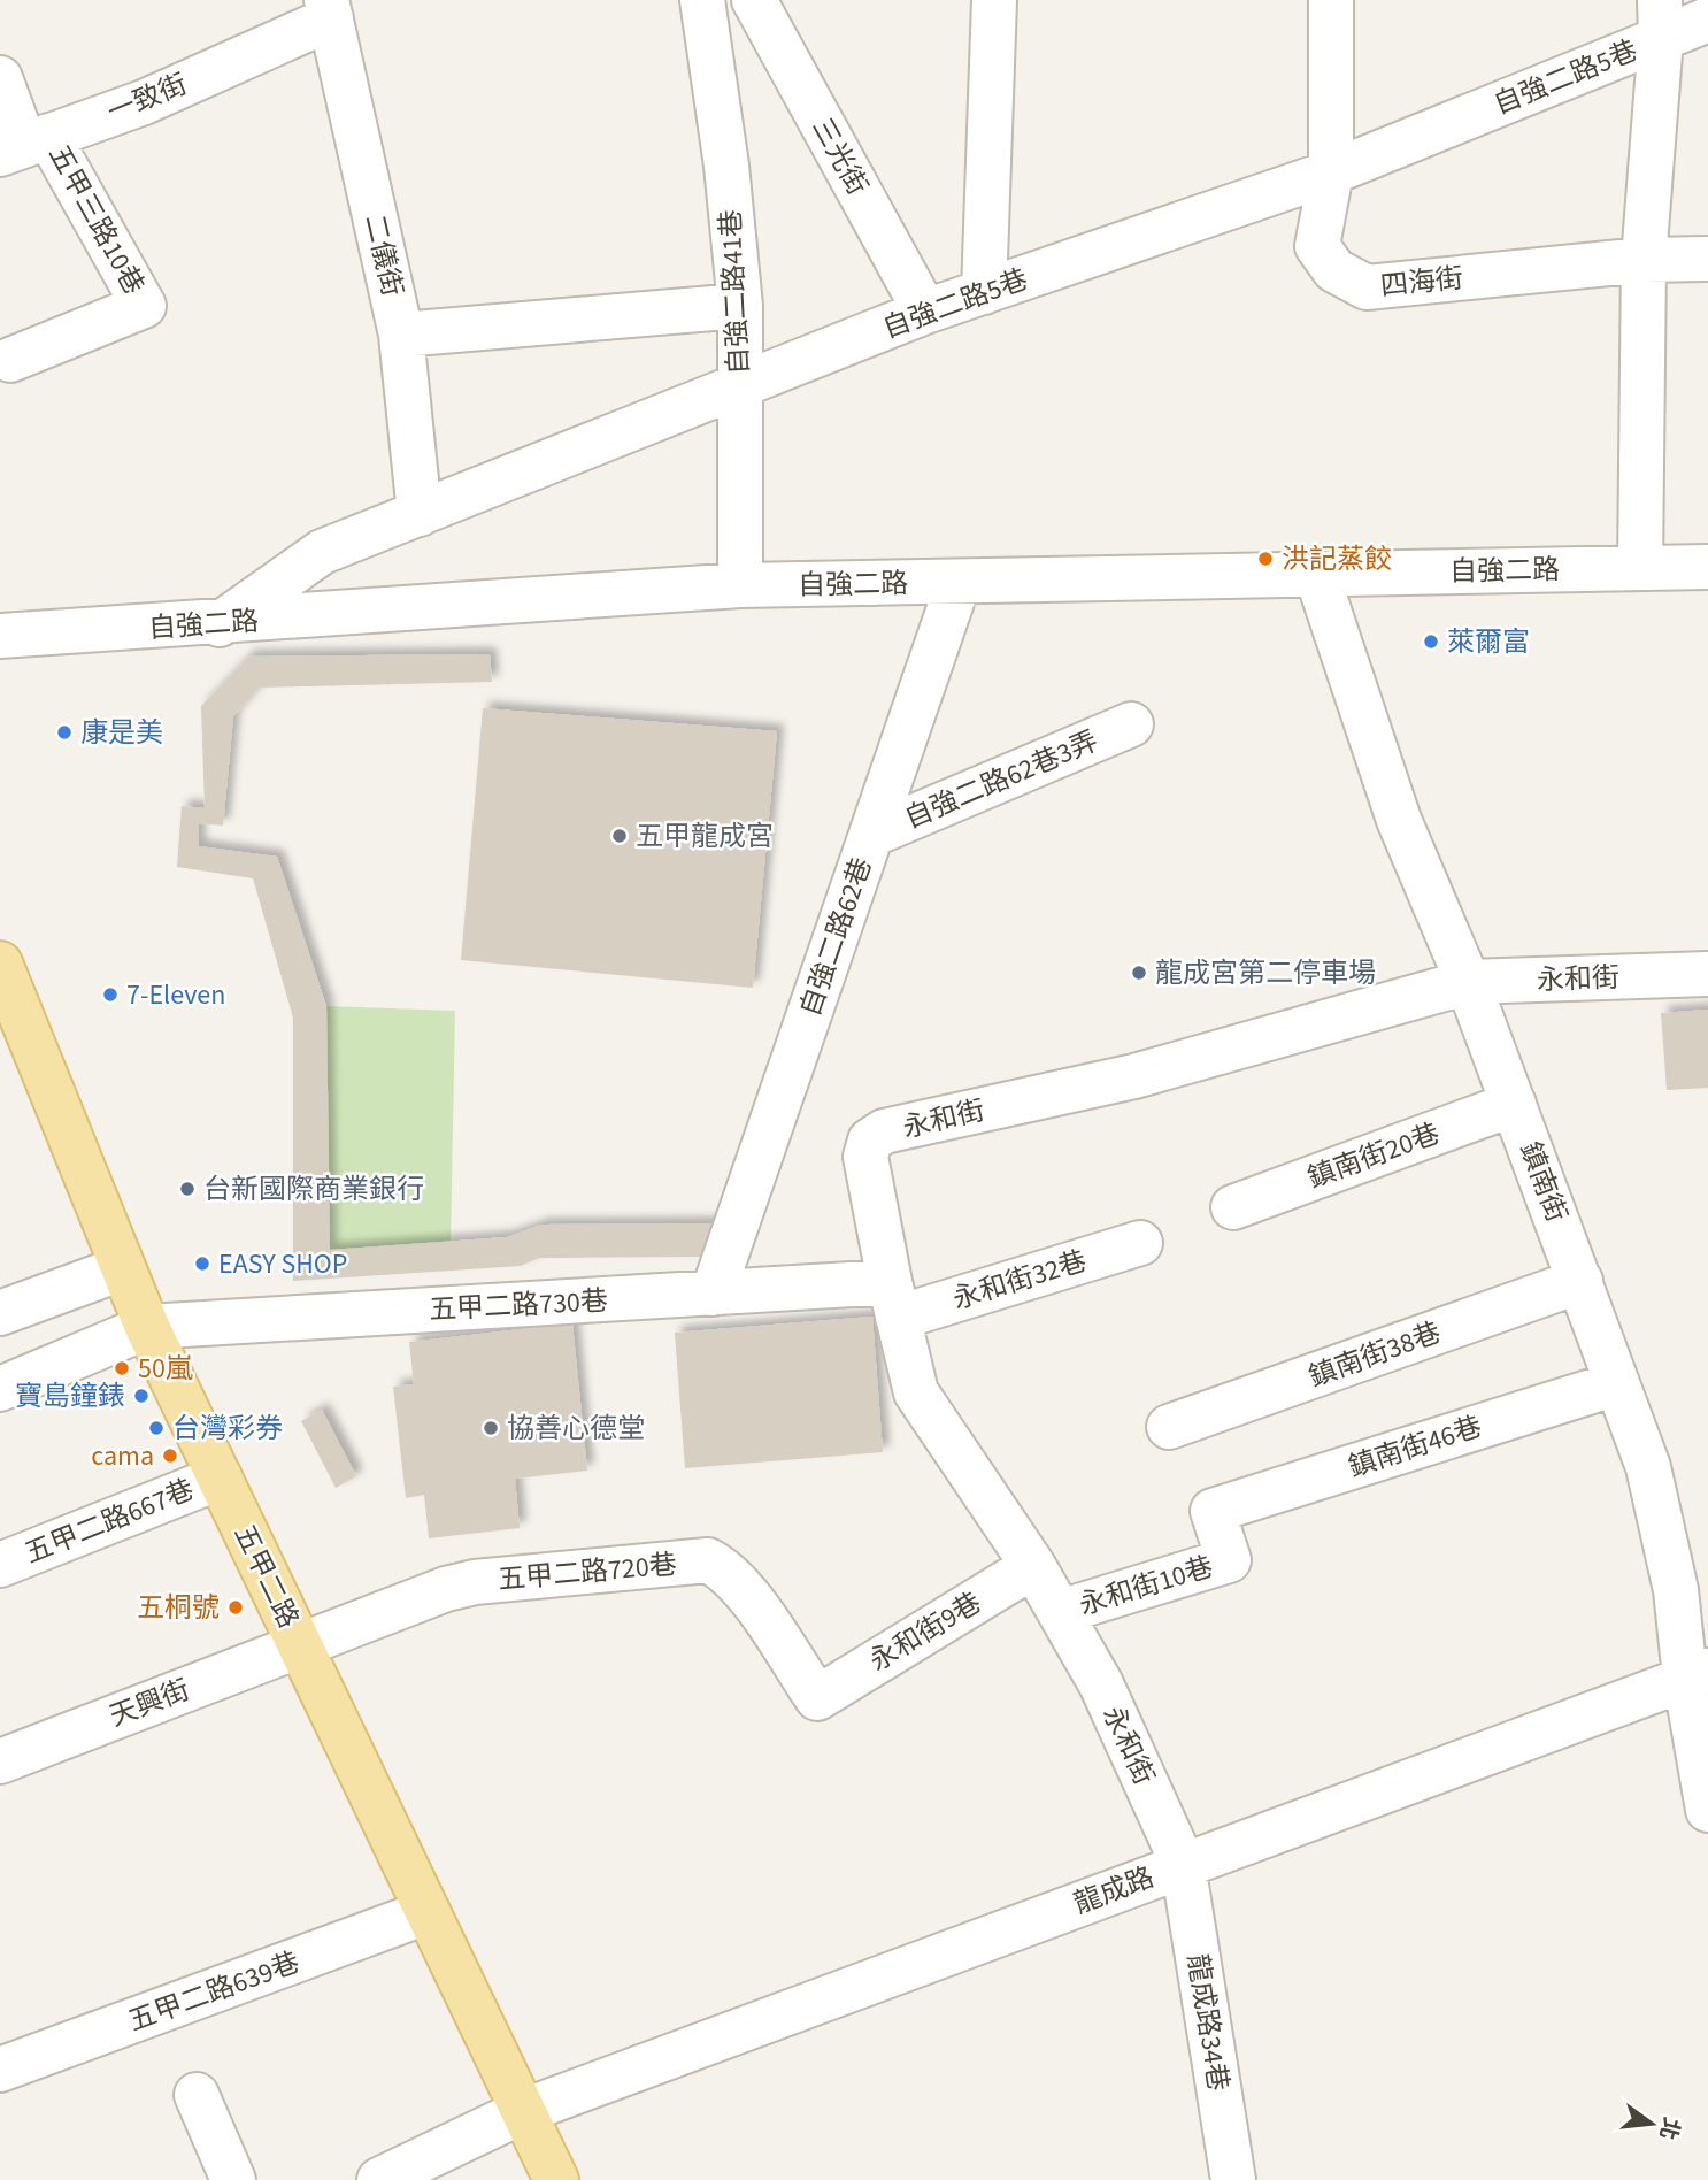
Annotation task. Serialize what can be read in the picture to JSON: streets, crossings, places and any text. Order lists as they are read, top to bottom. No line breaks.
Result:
{"streets":{"main road":["五甲二路"],"street":["自強二路5巷","一致街","三光街","五甲三路10巷","二儀街","四海街","自強二路41巷","自強二路","自強二路62巷3弄","自強二路62巷","永和街","鎮南街20巷","鎮南街","永和街32巷","五甲二路730巷","鎮南街38巷","鎮南街46巷","五甲二路667巷","五甲二路720巷","永和街10巷","永和街9巷","天興街","龍成路","五甲二路639巷","龍成路34巷"]},"crossings":[["自強二路5巷","三光街"],["自強二路5巷","二儀街"],["自強二路5巷","四海街"],["自強二路5巷","自強二路41巷"],["自強二路5巷","自強二路"],["一致街","五甲三路10巷"],["一致街","二儀街"],["自強二路41巷","自強二路"],["自強二路","自強二路62巷"],["自強二路","鎮南街"],["自強二路62巷3弄","自強二路62巷"],["自強二路62巷","五甲二路730巷"],["永和街","鎮南街"],["永和街","永和街32巷"],["永和街","五甲二路730巷"],["永和街","永和街10巷"],["永和街","永和街9巷"],["永和街","龍成路"],["永和街","龍成路34巷"],["鎮南街20巷","鎮南街"],["鎮南街","鎮南街38巷"],["鎮南街","鎮南街46巷"],["鎮南街","龍成路"],["永和街32巷","五甲二路730巷"],["五甲二路730巷","五甲二路"],["鎮南街46巷","永和街10巷"],["五甲二路667巷","五甲二路"],["五甲二路720巷","五甲二路"],["五甲二路720巷","永和街9巷"],["五甲二路720巷","天興街"],["五甲二路","天興街"],["五甲二路","龍成路"],["五甲二路","五甲二路639巷"],["龍成路","龍成路34巷"]],"places":["洪記蒸餃","萊爾富","康是美","五甲龍成宮","龍成宮第二停車場","7-Eleven","台新國際商業銀行","EASY SHOP","50嵐","寶島鐘錶","台灣彩券","協善心德堂","cama","五桐號"],"north":"right"}
